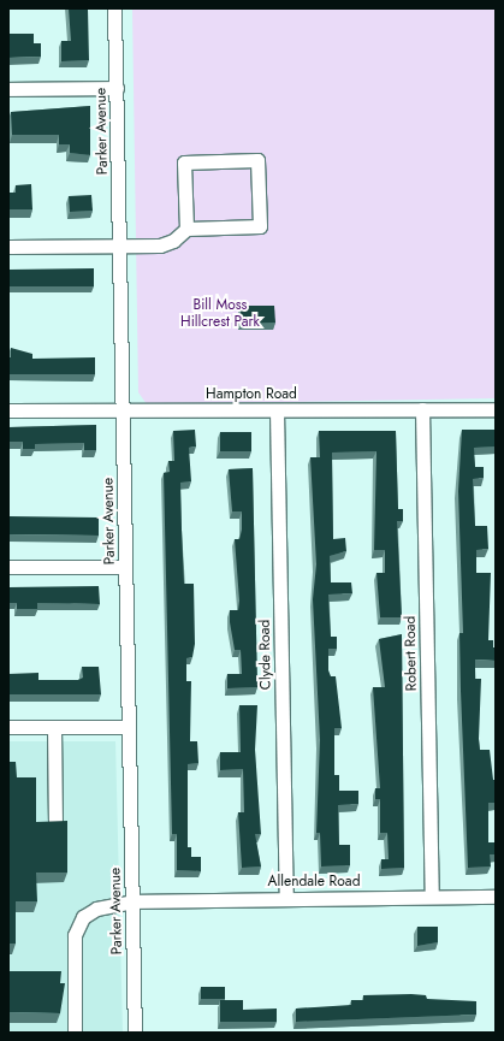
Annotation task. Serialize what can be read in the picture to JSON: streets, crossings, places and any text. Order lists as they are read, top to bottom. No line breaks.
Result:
{"streets":{"street":["Parker Avenue","Hampton Road","Robert Road","Clyde Road","Allendale Road"]},"crossings":[["Parker Avenue","Hampton Road"],["Parker Avenue","Allendale Road"],["Hampton Road","Robert Road"],["Hampton Road","Clyde Road"],["Robert Road","Allendale Road"],["Clyde Road","Allendale Road"]],"parks":["Bill Moss Hillcrest Park"]}
